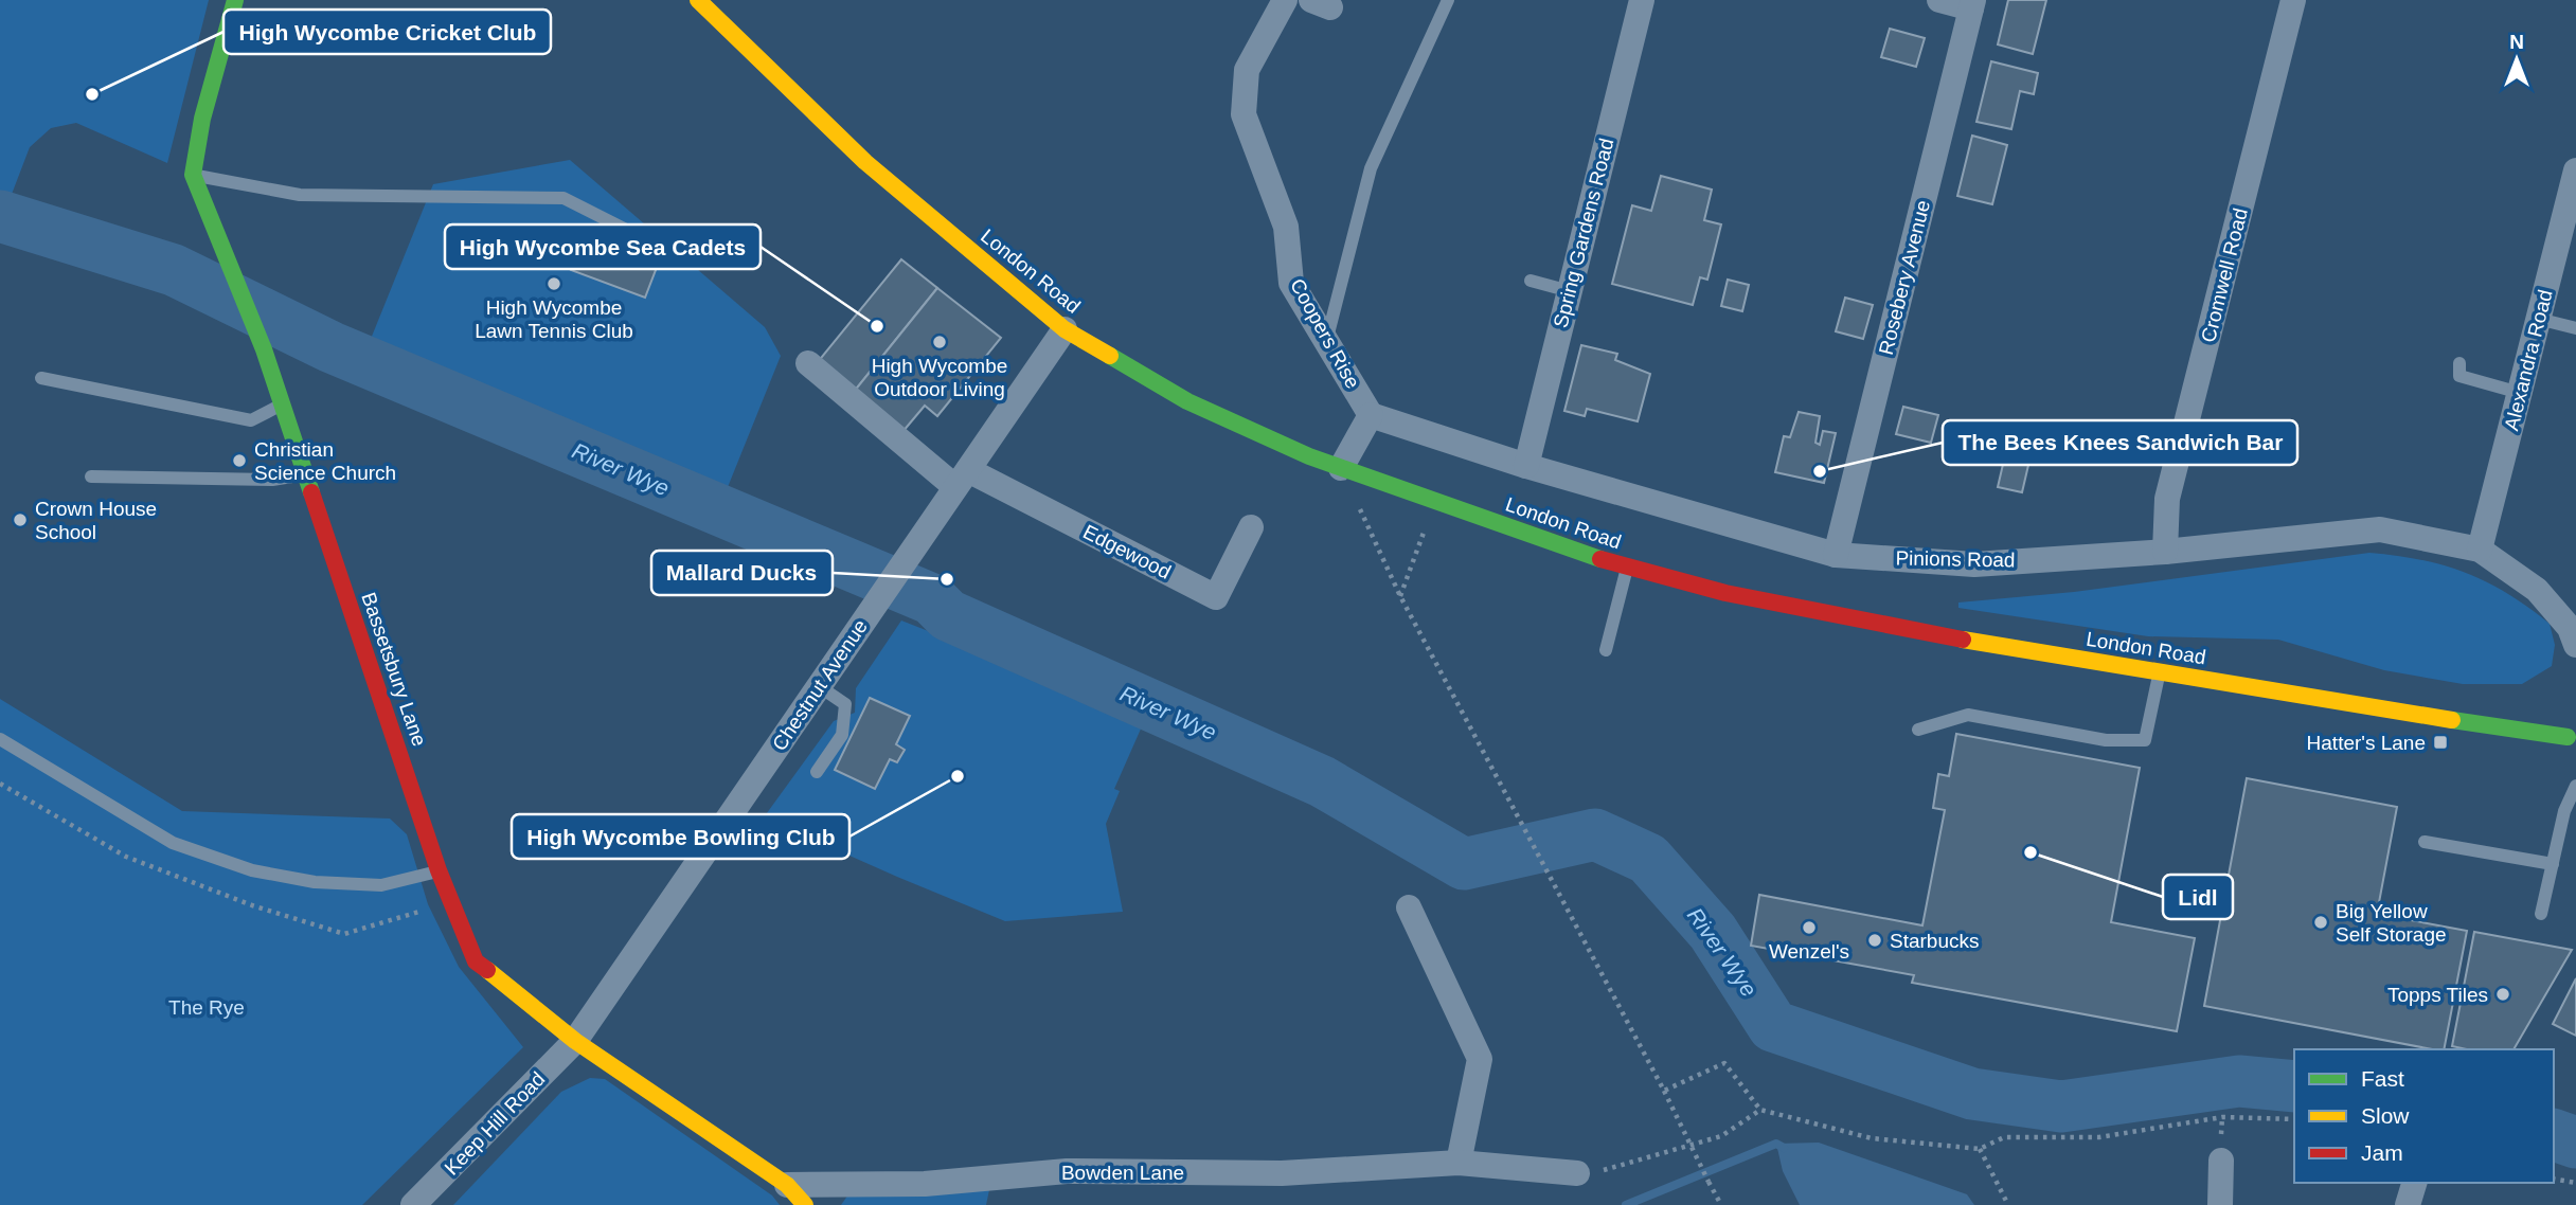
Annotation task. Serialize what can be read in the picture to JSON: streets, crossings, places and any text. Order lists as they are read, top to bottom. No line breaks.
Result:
{"streets":{"main road":["London Road","Bassetsbury Lane"],"street":["Spring Gardens Road","Cromwell Road","Rosebery Avenue","Coopers Rise","Alexandra Road","Edgewood","Pinions Road","Chestnut Avenue","Keep Hill Road","Bowden Lane"]},"crossings":[["Spring Gardens Road","Pinions Road"],["London Road","Chestnut Avenue"],["Cromwell Road","Pinions Road"],["Rosebery Avenue","Pinions Road"],["Coopers Rise","Pinions Road"],["Alexandra Road","Pinions Road"],["Edgewood","Chestnut Avenue"],["Bassetsbury Lane","Chestnut Avenue"],["Bassetsbury Lane","Keep Hill Road"],["Bassetsbury Lane","Bowden Lane"],["Chestnut Avenue","Keep Hill Road"]],"water":["River Wye"],"parks":["The Rye"],"places":{"other":["High Wycombe Cricket Club","High Wycombe Lawn Tennis Club","High Wycombe Sea Cadets","High Wycombe Outdoor Living","Christian Science Church","The Bees Knees Sandwich Bar","Crown House School","Mallard Ducks","High Wycombe Bowling Club","Lidl","Big Yellow Self Storage","Wenzel's","Starbucks","Topps Tiles"],"transit":["Hatter's Lane"]},"legend":["Fast","Slow","Jam"],"north":"top"}
